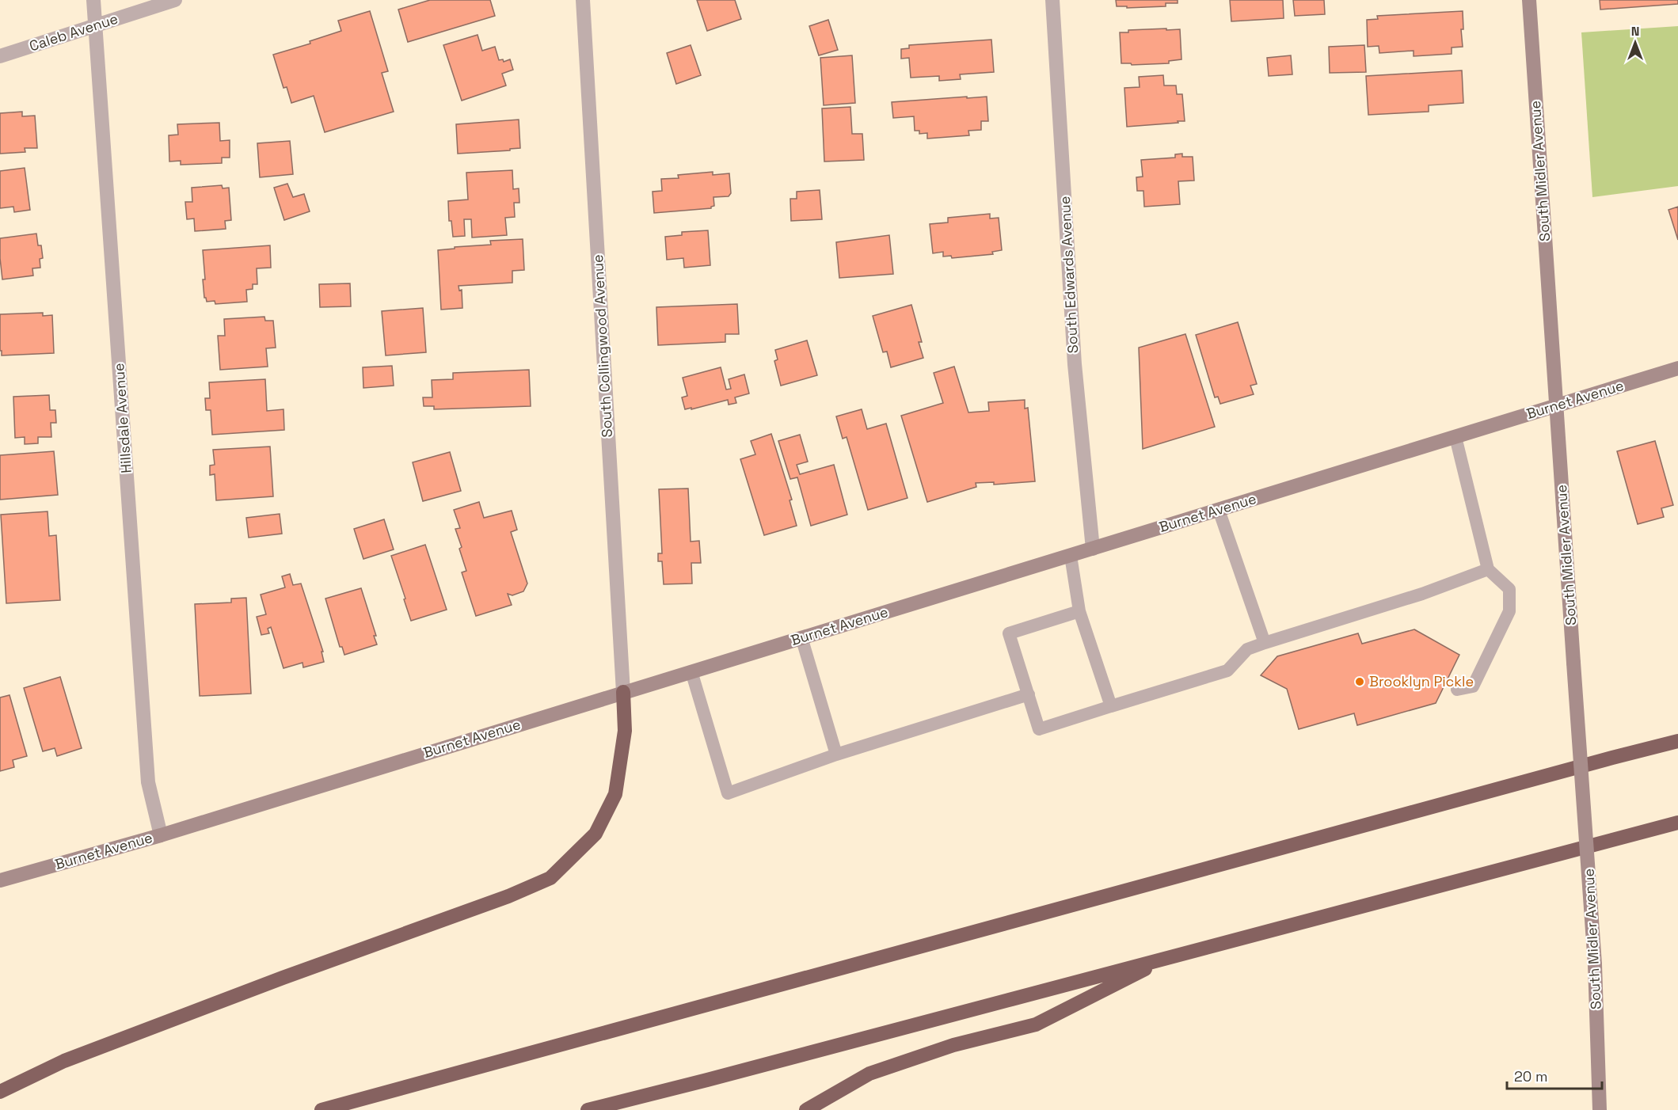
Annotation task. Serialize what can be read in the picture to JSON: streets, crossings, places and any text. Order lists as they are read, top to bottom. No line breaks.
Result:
{"streets":{"main road":["South Midler Avenue","Burnet Avenue"],"street":["Caleb Avenue","South Edwards Avenue","South Collingwood Avenue","Hillsdale Avenue"]},"crossings":[["Caleb Avenue","Hillsdale Avenue"],["South Midler Avenue","Burnet Avenue"],["South Edwards Avenue","Burnet Avenue"],["South Collingwood Avenue","Burnet Avenue"],["Burnet Avenue","Hillsdale Avenue"]],"places":["Brooklyn Pickle"],"scale_bar":"20 m","north":"top"}
